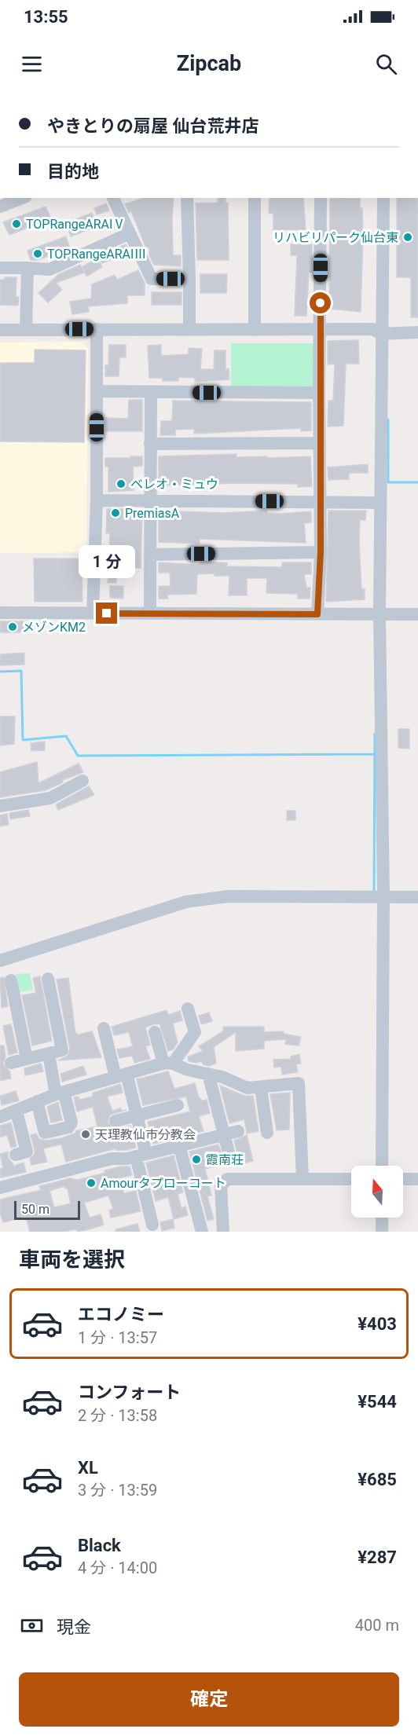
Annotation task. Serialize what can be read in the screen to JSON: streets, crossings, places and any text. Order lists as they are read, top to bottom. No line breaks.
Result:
{"places":["TOPRangeARAIⅤ","リハビリパーク仙台東","TOPRangeARAIⅢ","ベレオ・ミュウ","PremiasA","メゾンKM2","天理教仙市分教会","霞南荘","Amourタプローコート"],"scale_bar":"50 m","north":"top","page":{"status":"13:55","header":"Zipcab","banner":["やきとりの扇屋 仙台荒井店","目的地"],"bubble":"1 分","scale":"50 m","heading":"車両を選択","list":[{"name":"エコノミー","note":"1 分 · 13:57","value":"¥403"},{"name":"コンフォート","note":"2 分 · 13:58","value":"¥544"},{"name":"XL","note":"3 分 · 13:59","value":"¥685"},{"name":"Black","note":"4 分 · 14:00","value":"¥287"}],"pay":["現金","400 m"],"buttons":"確定"}}
